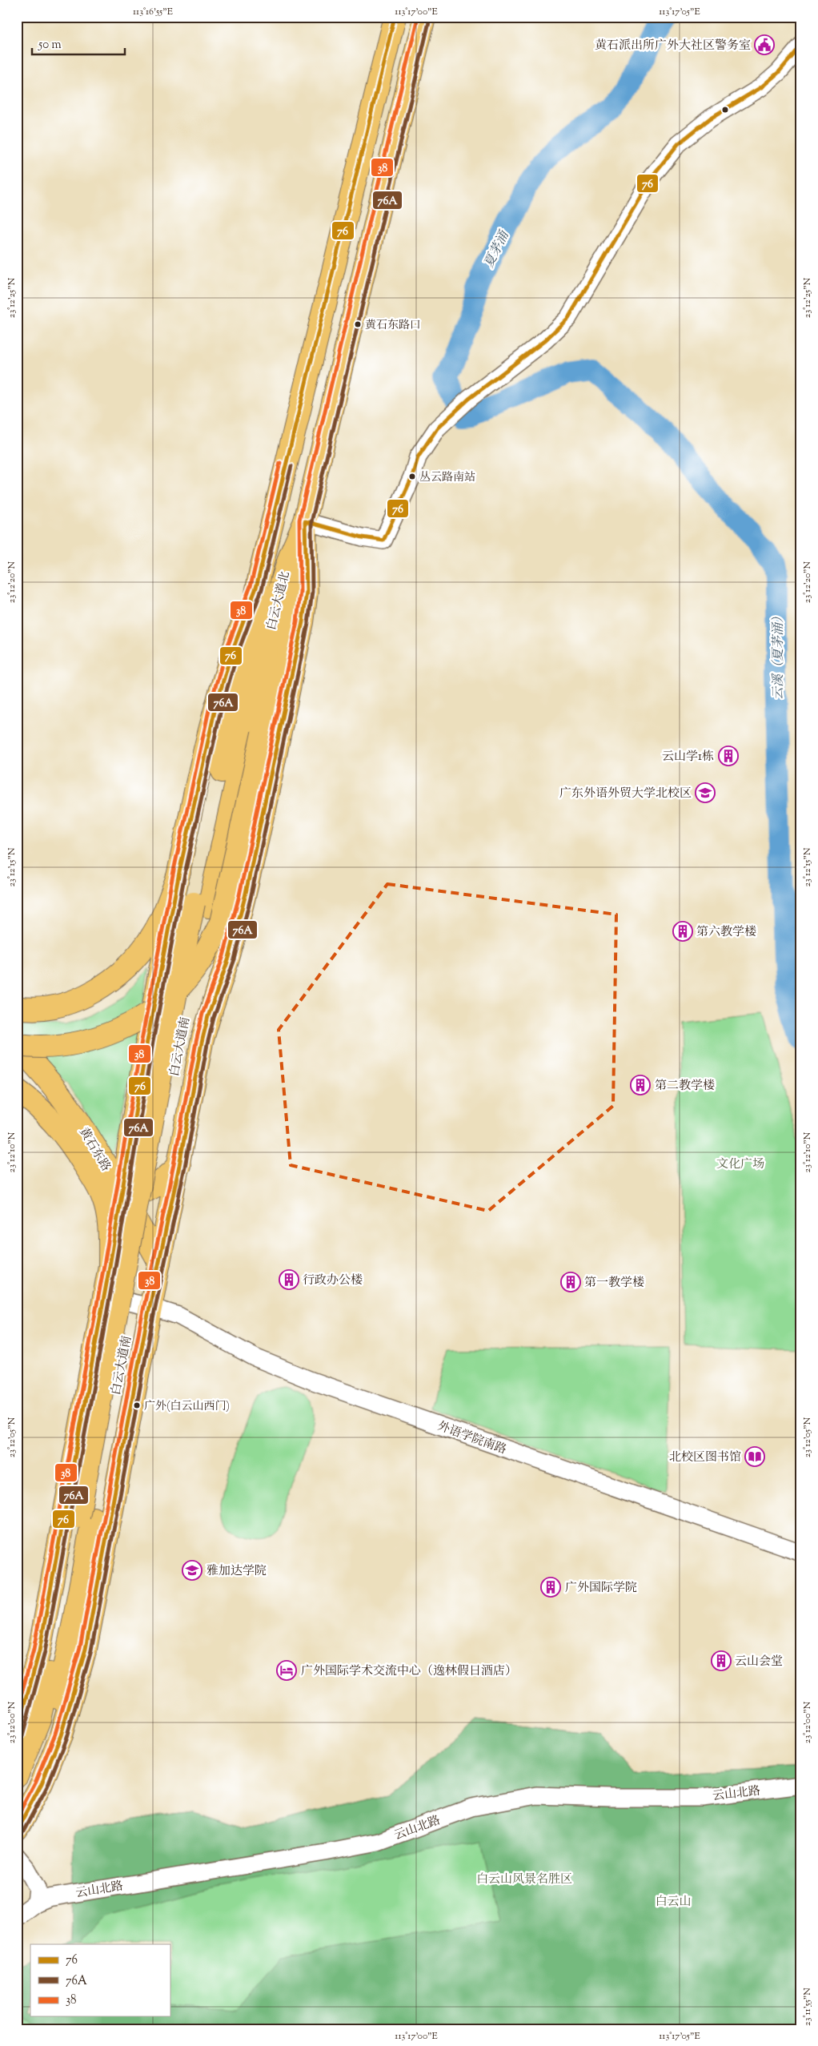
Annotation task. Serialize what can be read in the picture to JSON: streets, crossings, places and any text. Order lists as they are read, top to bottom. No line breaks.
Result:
{"streets":{"main road":["白云大道北","白云大道南","黄石东路"],"street":["外语学院南路","云山北路"]},"crossings":[["白云大道北","白云大道南"],["白云大道南","黄石东路"],["白云大道南","外语学院南路"]],"water":["夏茅涌","云溪（夏茅涌）"],"parks":["文化广场","白云山风景名胜区","白云山"],"places":{"public building":["黄石派出所广外大社区警务室"],"other":["黄石东路口","丛云路南站","广外(白云山西门)"],"building":["云山学1栋","第六教学楼","第二教学楼","行政办公楼","第一教学楼","广外国际学院","云山会堂"],"school or university":["广东外语外贸大学北校区","雅加达学院"],"library":["北校区图书馆"],"hotel":["广外国际学术交流中心（逸林假日酒店）"]},"lines":["transit line 76","transit line 38","transit line 76A"],"legend":["76","76A","38"],"scale_bar":"50 m","coordinates":["113°16'55\"E","113°17'00\"E","113°17'05\"E","23°12'25\"N","23°12'20\"N","23°12'15\"N","23°12'10\"N","23°12'05\"N","23°12'00\"N","23°11'55\"N"]}
